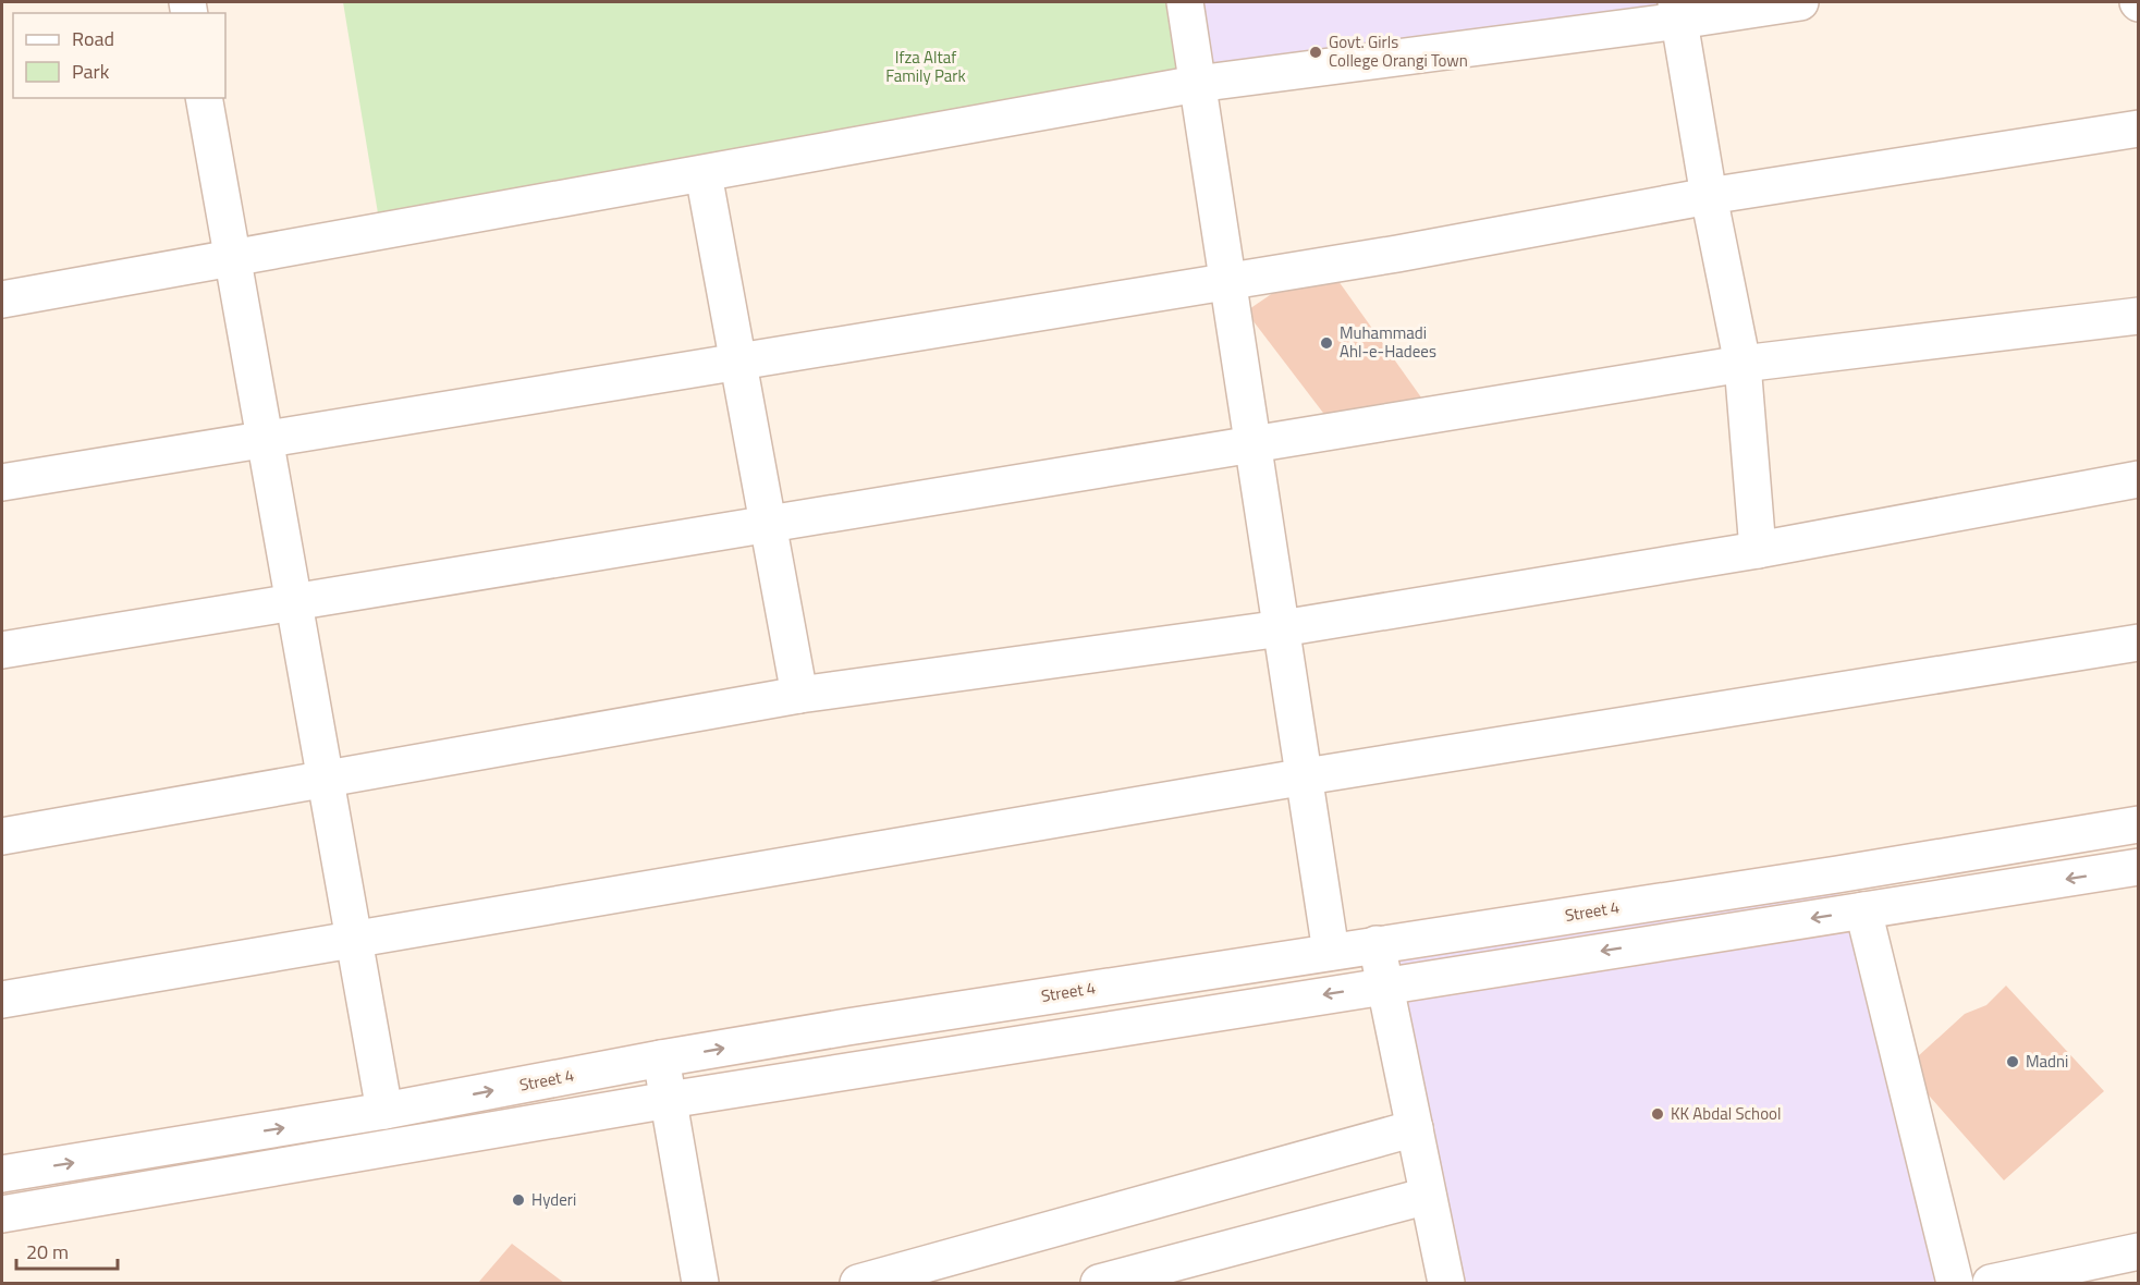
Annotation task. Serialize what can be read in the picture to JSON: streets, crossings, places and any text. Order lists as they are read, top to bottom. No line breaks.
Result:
{"streets":{"street":["Street 4"]},"parks":["Ifza Altaf Family Park"],"places":["Govt. Girls College Orangi Town","Muhammadi Ahl-e-Hadees","Madni","KK Abdal School","Hyderi"],"legend":["Road","Park"],"scale_bar":"20 m"}
